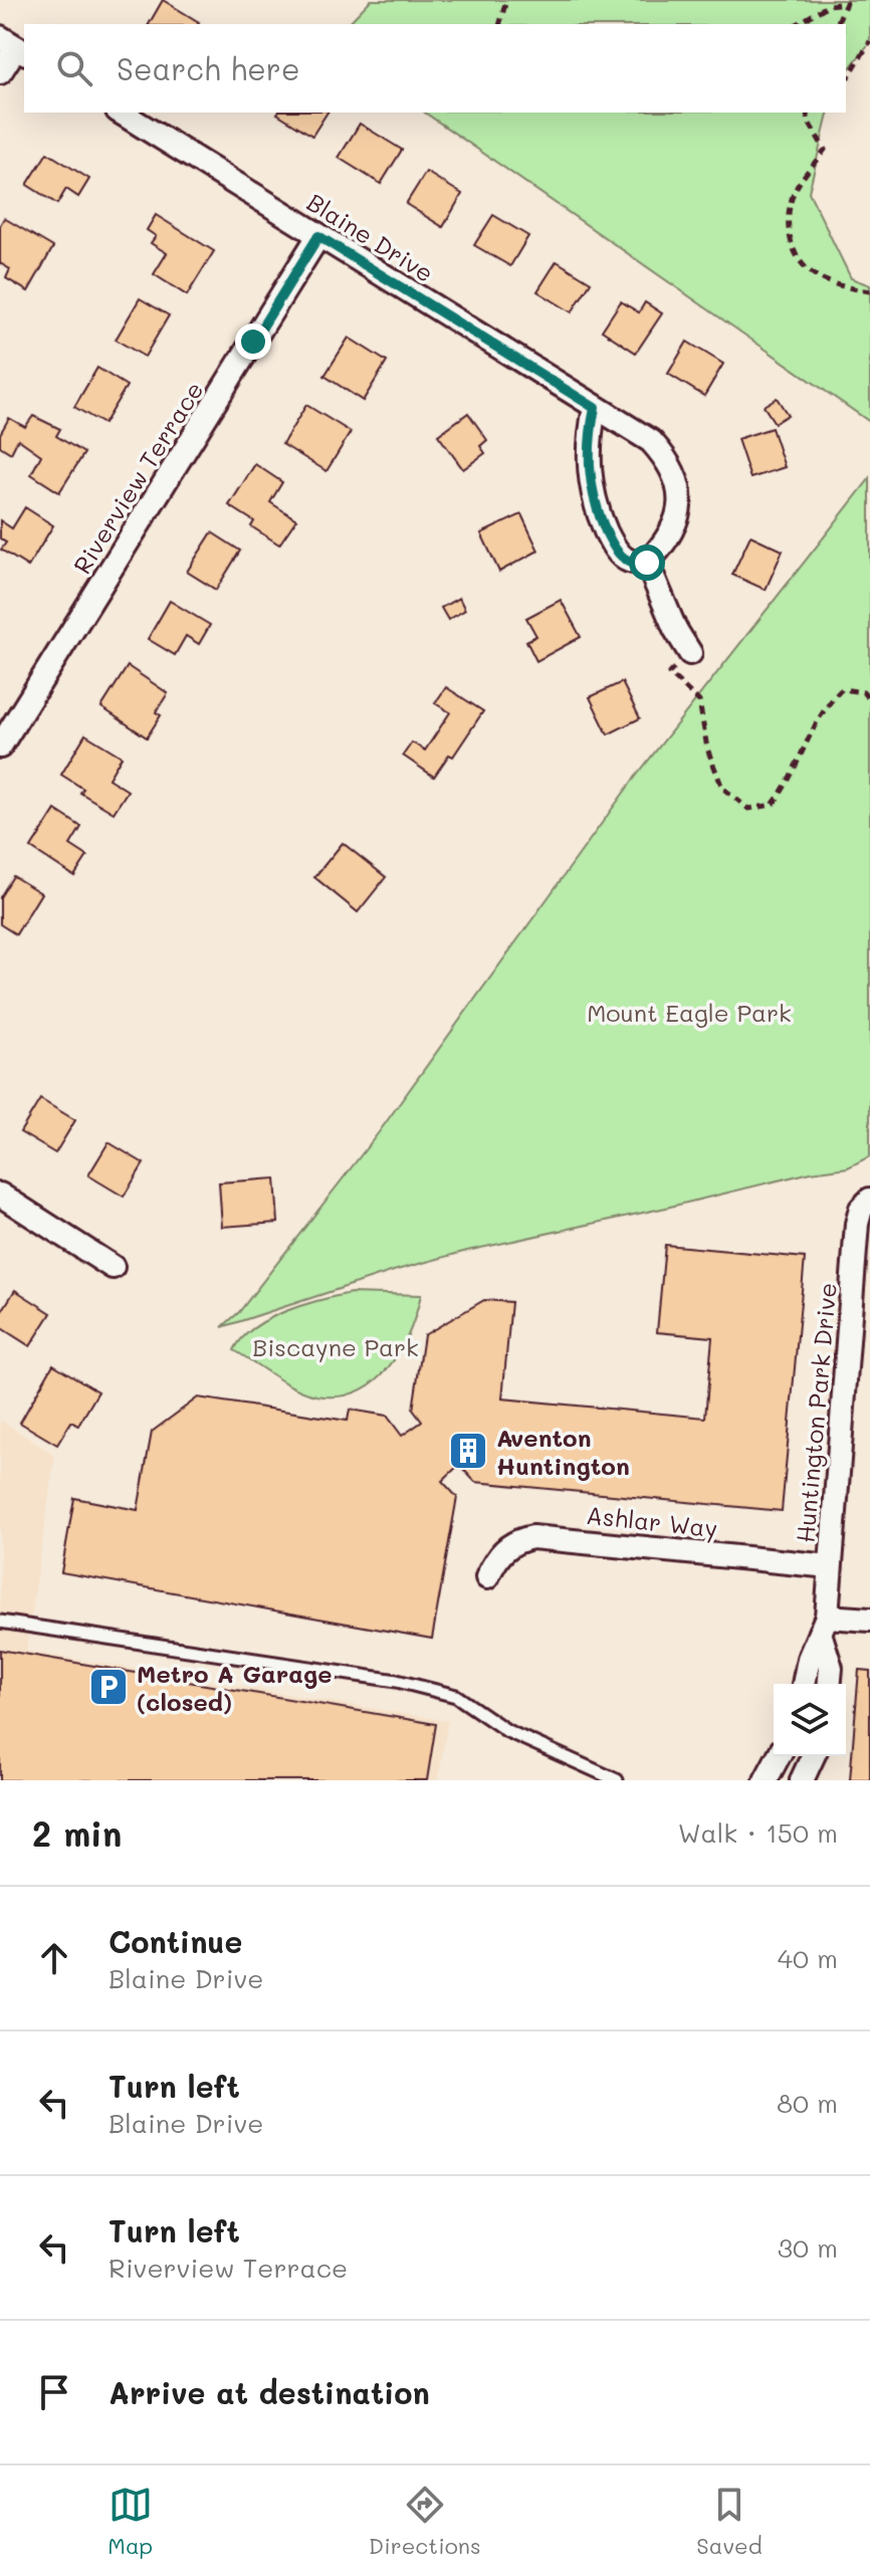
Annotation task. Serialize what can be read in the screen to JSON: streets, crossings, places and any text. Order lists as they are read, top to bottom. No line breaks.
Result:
{"streets":{"street":["Blaine Drive","Riverview Terrace","Huntington Park Drive","Ashlar Way"]},"crossings":[["Blaine Drive","Riverview Terrace"],["Huntington Park Drive","Ashlar Way"]],"parks":["Mount Eagle Park","Biscayne Park"],"places":{"building":["Aventon Huntington"],"parking":["Metro A Garage (closed)"]},"page":{"search":"Search here","heading":["2 min","Walk · 150 m"],"list":[["Continue","Blaine Drive","40 m"],["Turn left","Blaine Drive","80 m"],["Turn left","Riverview Terrace","30 m"],"Arrive at destination"],"nav":["Map","Directions","Saved"]}}
